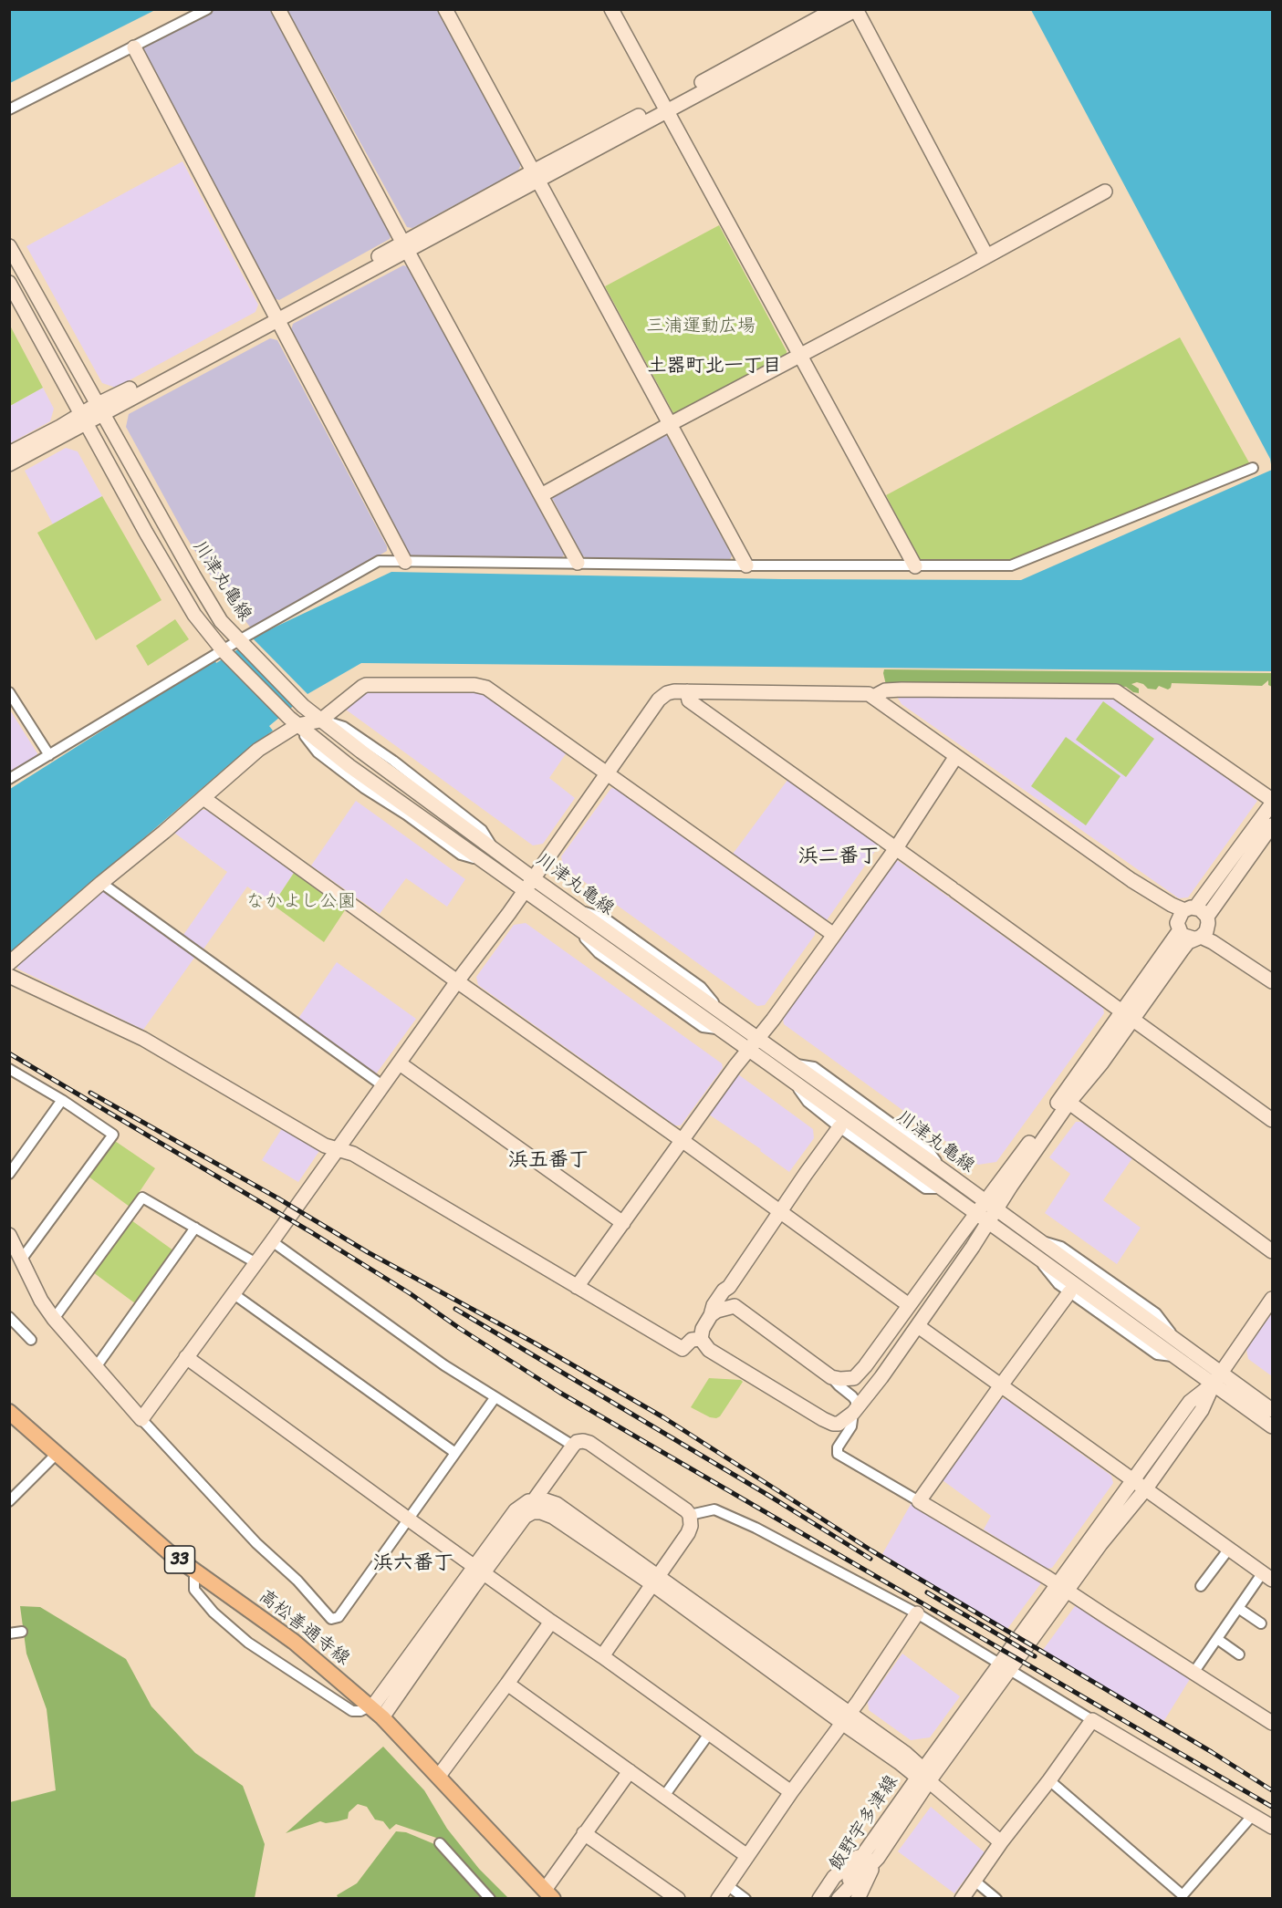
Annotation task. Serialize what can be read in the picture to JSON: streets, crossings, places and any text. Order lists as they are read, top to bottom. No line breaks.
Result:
{"streets":{"main road":["33","高松善通寺線"],"street":["川津丸亀線","飯野宇多津線"]},"districts":["土器町北一丁目","浜二番丁","浜五番丁","浜六番丁"],"parks":["三浦運動広場","なかよし公園"]}
